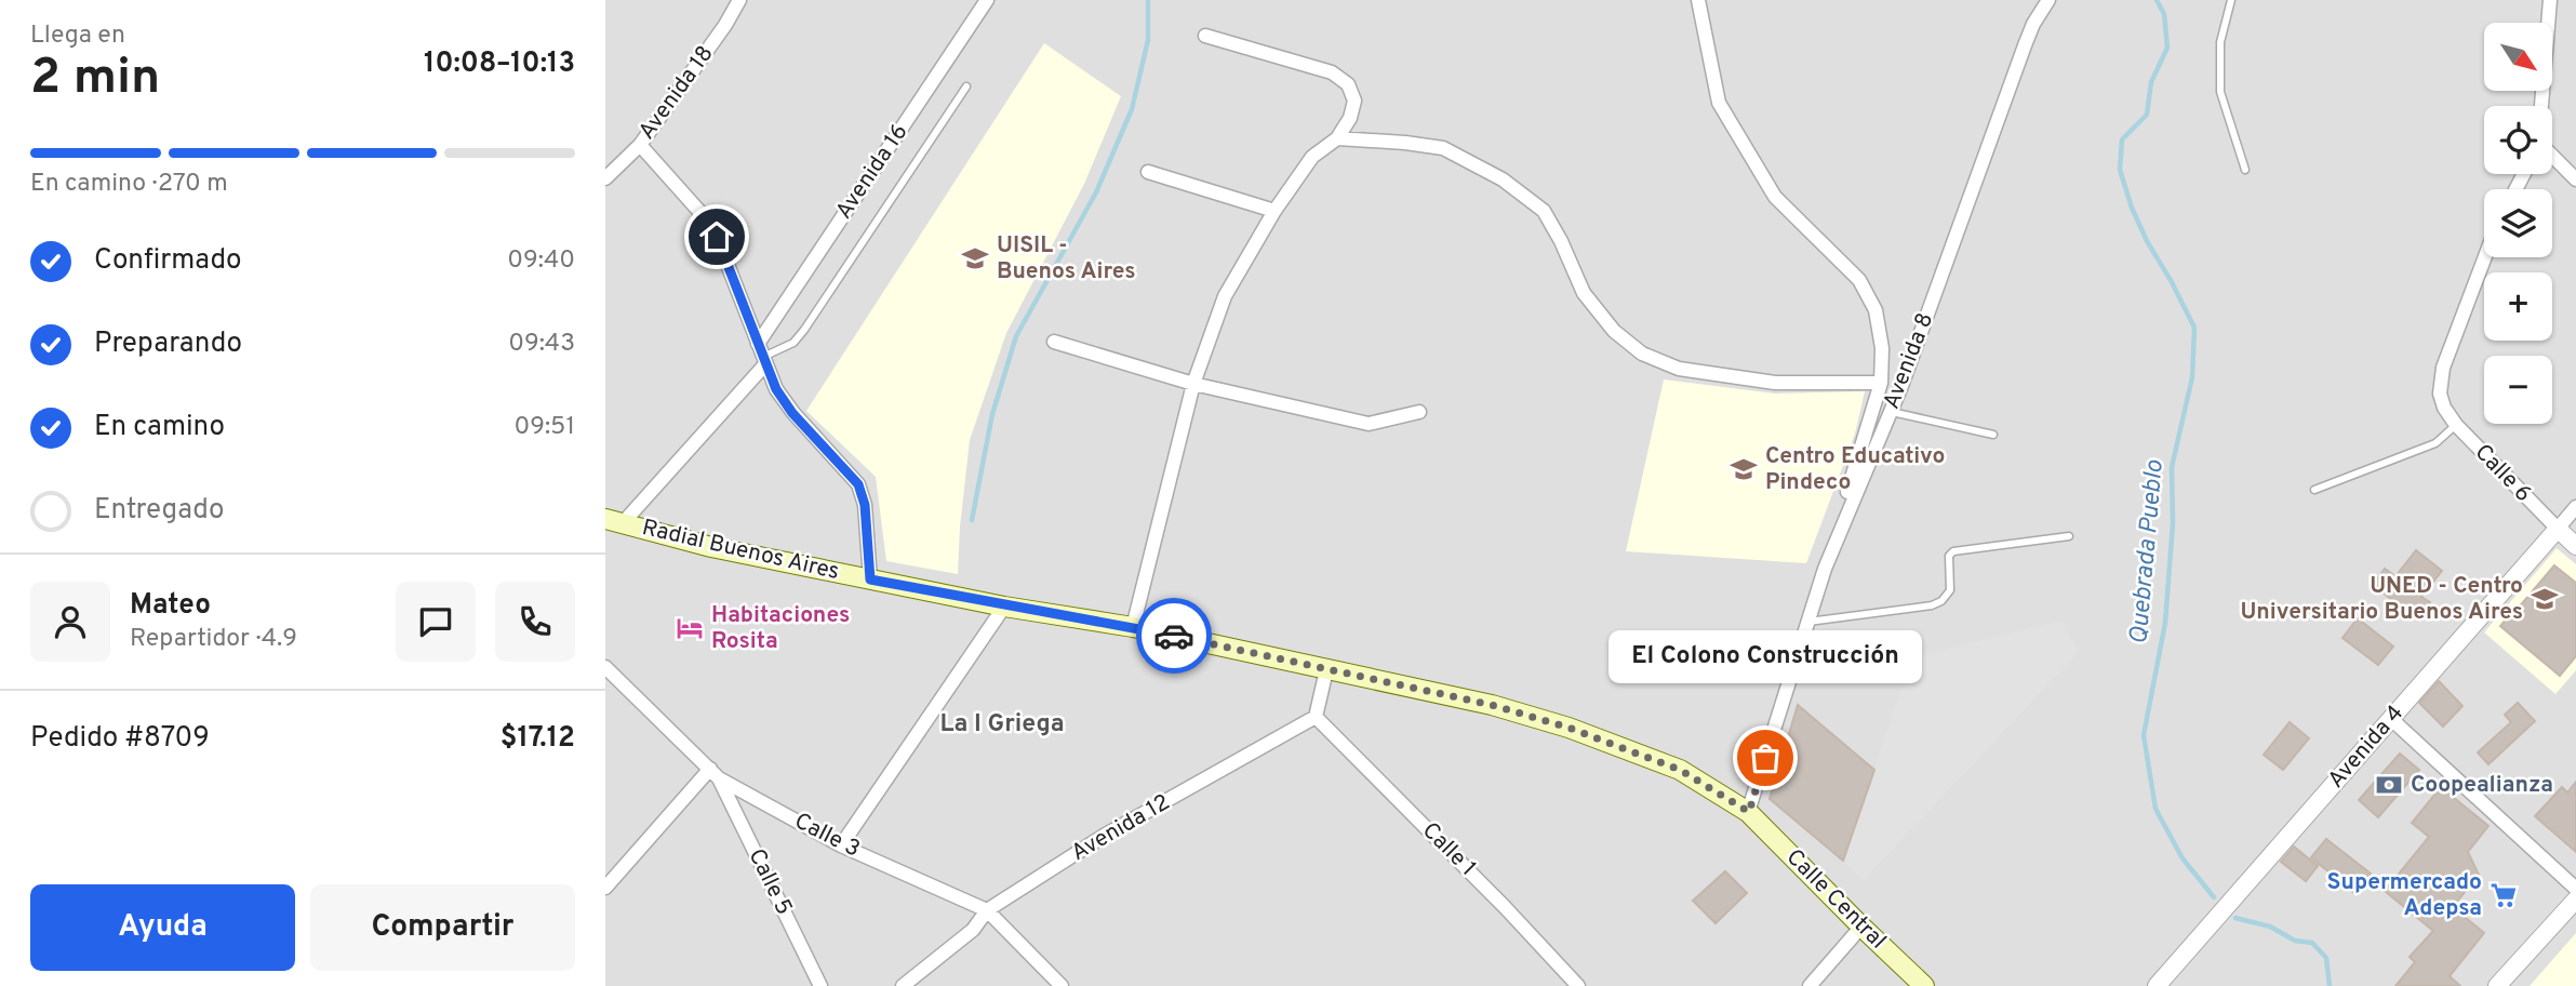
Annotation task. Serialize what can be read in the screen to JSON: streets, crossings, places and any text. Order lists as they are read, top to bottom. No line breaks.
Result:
{"streets":{"main road":["Radial Buenos Aires","Calle Central"],"street":["Avenida 18","Avenida 16","Avenida 8","Calle 6","Avenida 4","Avenida 12","Calle 3","Calle 1","Calle 5"]},"crossings":[["Avenida 16","Radial Buenos Aires"],["Avenida 8","Radial Buenos Aires"],["Avenida 8","Calle Central"],["Calle 6","Avenida 4"],["Radial Buenos Aires","Calle Central"],["Avenida 12","Calle 3"],["Avenida 12","Calle 1"],["Calle 3","Calle 5"]],"districts":["La I Griega"],"water":["Quebrada Pueblo"],"places":{"school or university":["UISIL - Buenos Aires","Centro Educativo Pindeco","UNED - Centro Universitario Buenos Aires"],"hotel":["Habitaciones Rosita"],"other":["El Colono Construcción"],"bank":["Coopealianza"],"supermarket":["Supermercado Adepsa"]},"north":"bottom right","page":{"heading":["2 min","Llega en","10:08–10:13"],"panel":["Mateo","Repartidor · 4.9","Pedido #8709","$17.12"],"map_buttons":["+","−"],"bar":"En camino · 270 m","list":[["Confirmado","09:40"],["Preparando","09:43"],["En camino","09:51"],"Entregado"],"bubble":"El Colono Construcción","buttons":["Ayuda","Compartir"]}}
